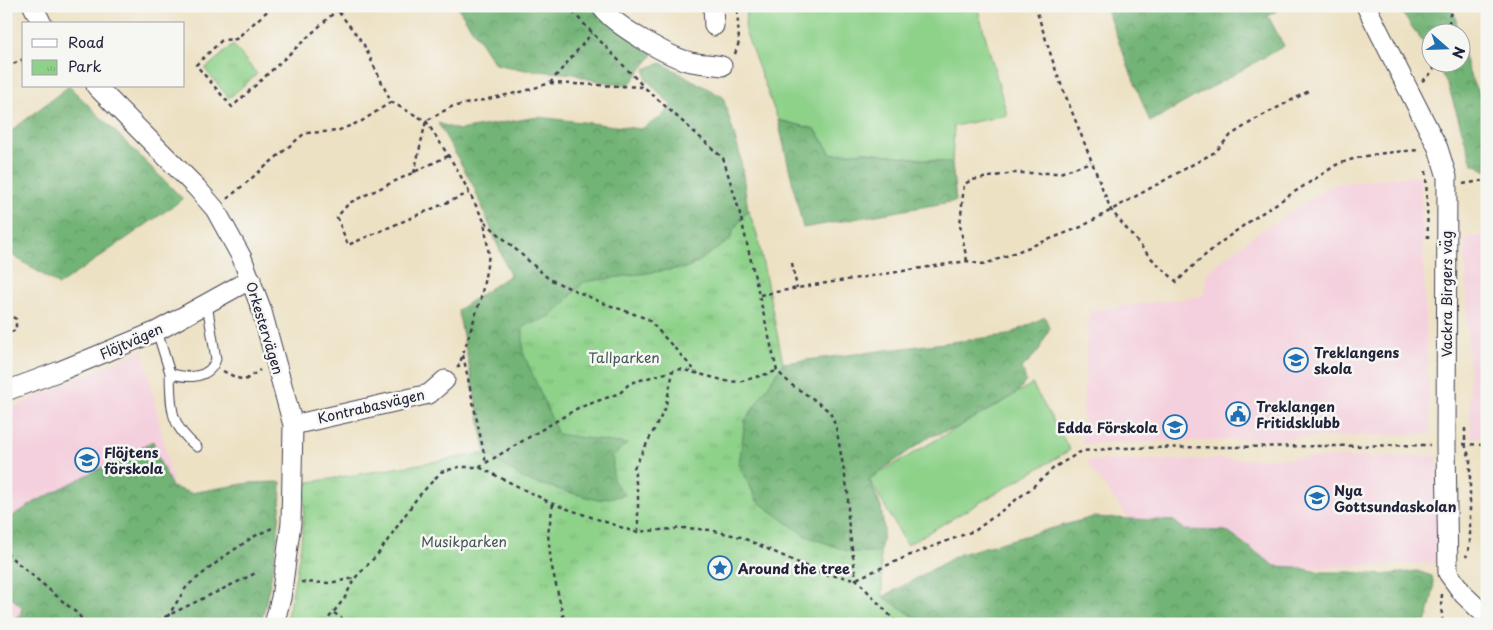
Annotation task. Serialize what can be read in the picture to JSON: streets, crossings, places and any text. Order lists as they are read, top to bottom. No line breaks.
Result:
{"streets":{"street":["Vackra Birgers väg","Orkestervägen","Flöjtvägen","Kontrabasvägen"]},"crossings":[["Orkestervägen","Flöjtvägen"],["Orkestervägen","Kontrabasvägen"]],"parks":["Tallparken","Musikparken"],"places":{"school or university":["Treklangens skola","Edda Förskola","Flöjtens förskola","Nya Gottsundaskolan"],"public building":["Treklangen Fritidsklubb"],"place":["Around the tree"]},"legend":["Road","Park"],"north":"right"}
